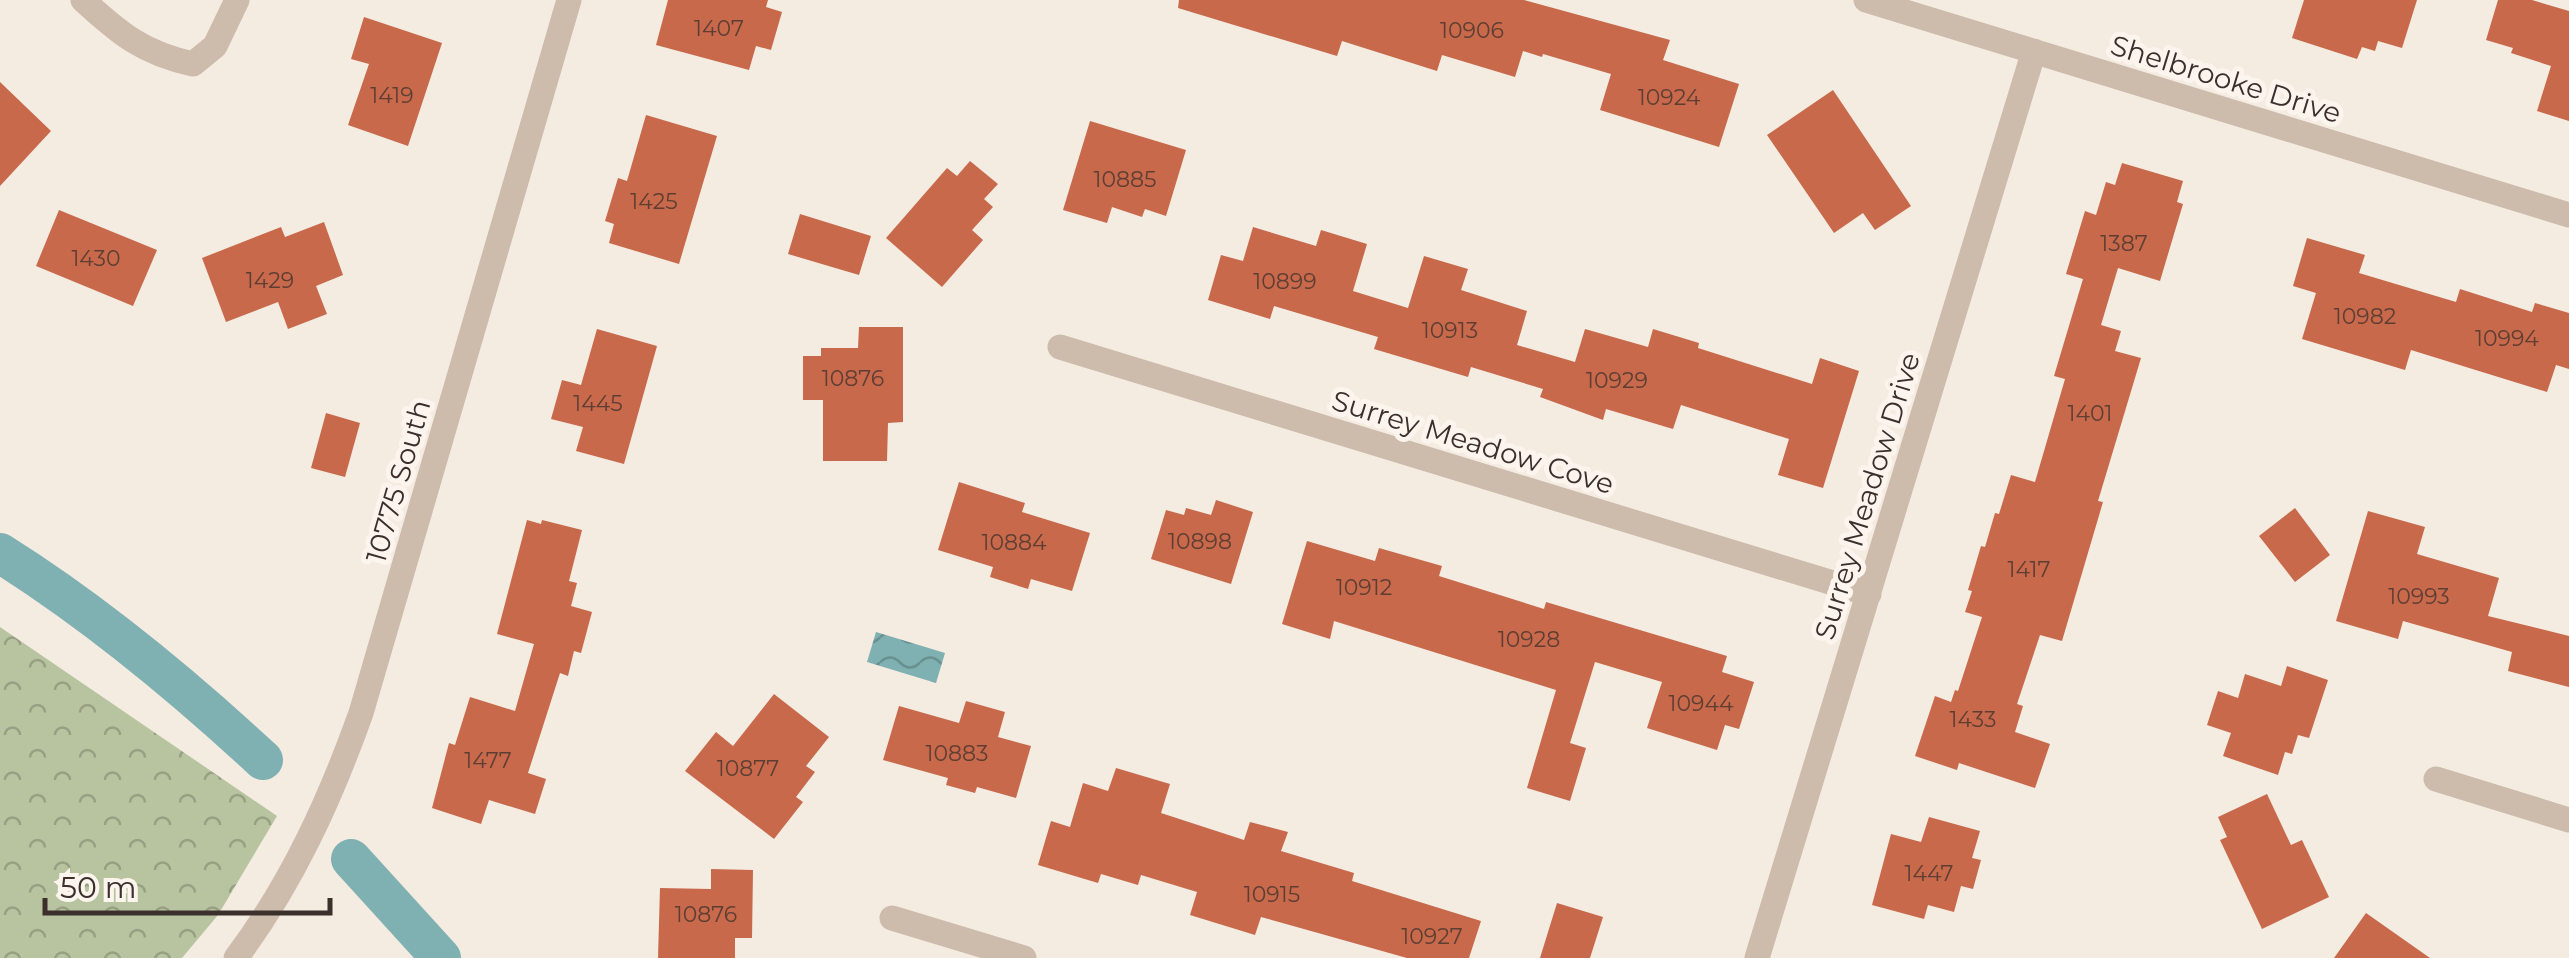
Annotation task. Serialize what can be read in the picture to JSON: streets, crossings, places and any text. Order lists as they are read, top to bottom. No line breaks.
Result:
{"streets":{"street":["Shelbrooke Drive","Surrey Meadow Cove","10775 South","Surrey Meadow Drive"]},"crossings":[["Shelbrooke Drive","Surrey Meadow Drive"],["Surrey Meadow Cove","Surrey Meadow Drive"]],"house_numbers":["1407","10906","1419","10924","10885","1425","1387","1430","1429","10899","10982","10913","10994","10876","10929","1445","1401","10898","10884","1417","10912","10993","10928","10944","1433","10883","1477","10877","1447","10915","10876","10927"],"scale_bar":"50 m"}
